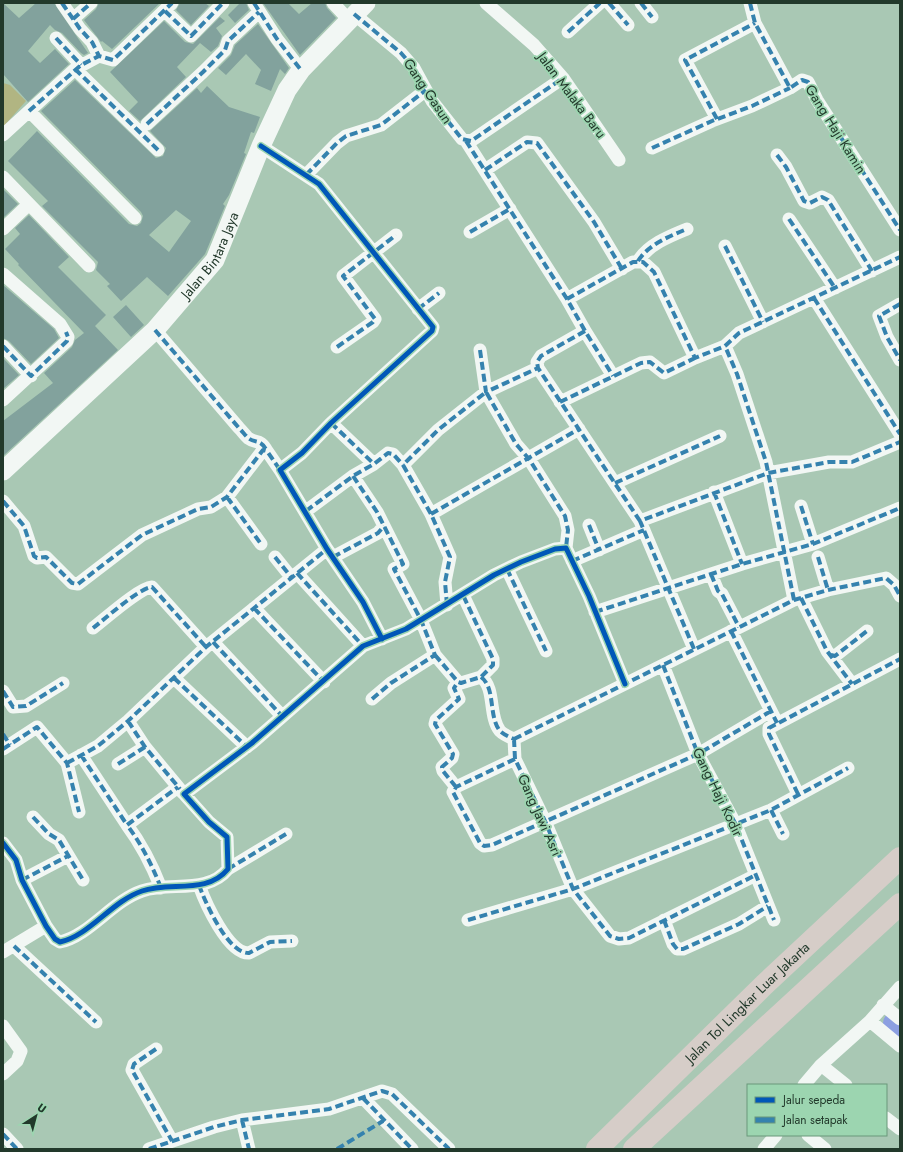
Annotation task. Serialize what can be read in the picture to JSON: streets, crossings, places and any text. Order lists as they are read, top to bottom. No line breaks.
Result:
{"streets":{"highway":["Jalan Tol Lingkar Luar Jakarta"],"street":["Gang Gasun","Jalan Malaka Baru","Gang Haji Kamin","Jalan Bintara Jaya","Gang Haji Kodir","Gang Jawi Asri"]},"crossings":[["Gang Gasun","Jalan Bintara Jaya"],["Gang Haji Kodir","Gang Jawi Asri"]],"legend":["Jalur sepeda","Jalan setapak"],"north":"top right"}
